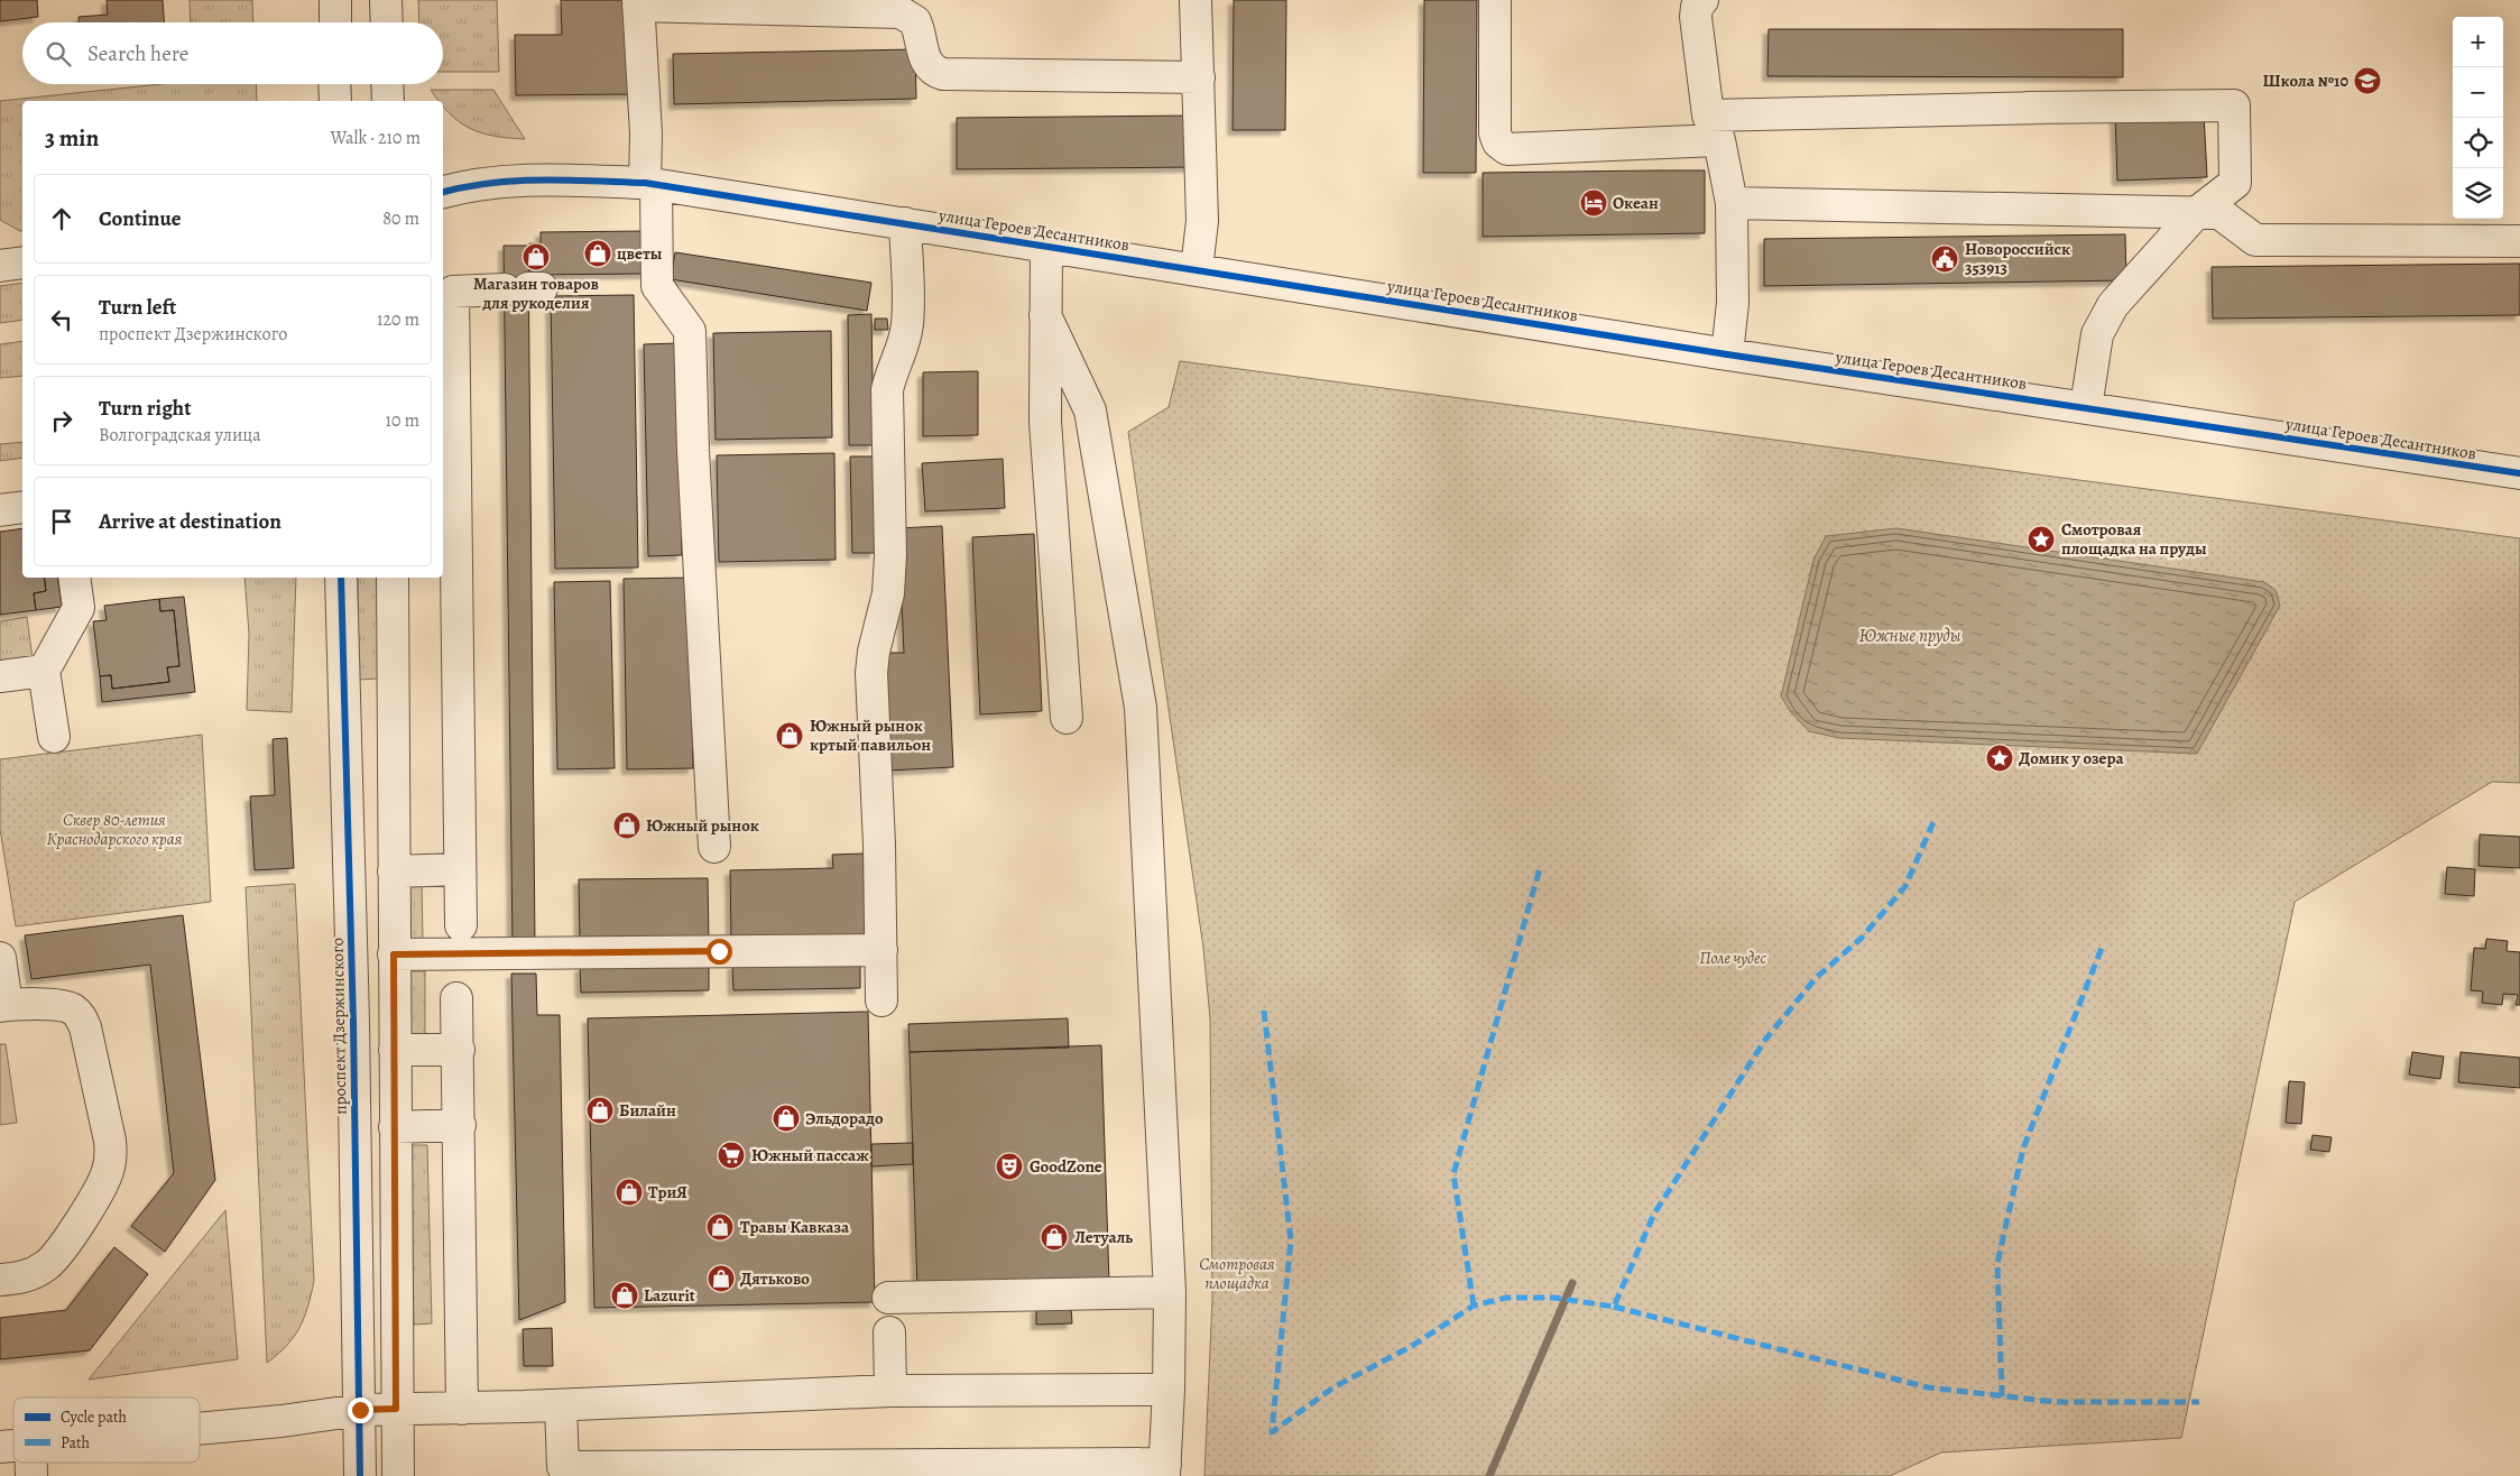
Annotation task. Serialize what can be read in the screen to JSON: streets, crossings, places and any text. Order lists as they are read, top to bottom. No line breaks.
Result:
{"streets":{"street":["улица Героев Десантников","проспект Дзержинского"]},"water":["Южные пруды"],"parks":["Сквер 80-летия Краснодарского края","Поле чудес","Смотровая площадка"],"places":{"school or university":["Школа №10"],"hotel":["Океан"],"shop":["цветы","Магазин товаров для рукоделия","Южный рынок кртый павильон","Южный рынок","Билайн","Эльдорадо","ТриЯ","Травы Кавказа","Летуаль","Дятьково","Lazurit"],"public building":["Новороссийск 353913"],"place":["Смотровая площадка на пруды","Домик у озера"],"supermarket":["Южный пассаж"],"theatre":["GoodZone"]},"legend":["Cycle path","Path"],"page":{"map_buttons":["+","−"],"search":"Search here","heading":["3 min","Walk · 210 m"],"list":[["Continue","80 m"],["Turn left","проспект Дзержинского","120 m"],["Turn right","Волгоградская улица","10 m"],"Arrive at destination"]}}
